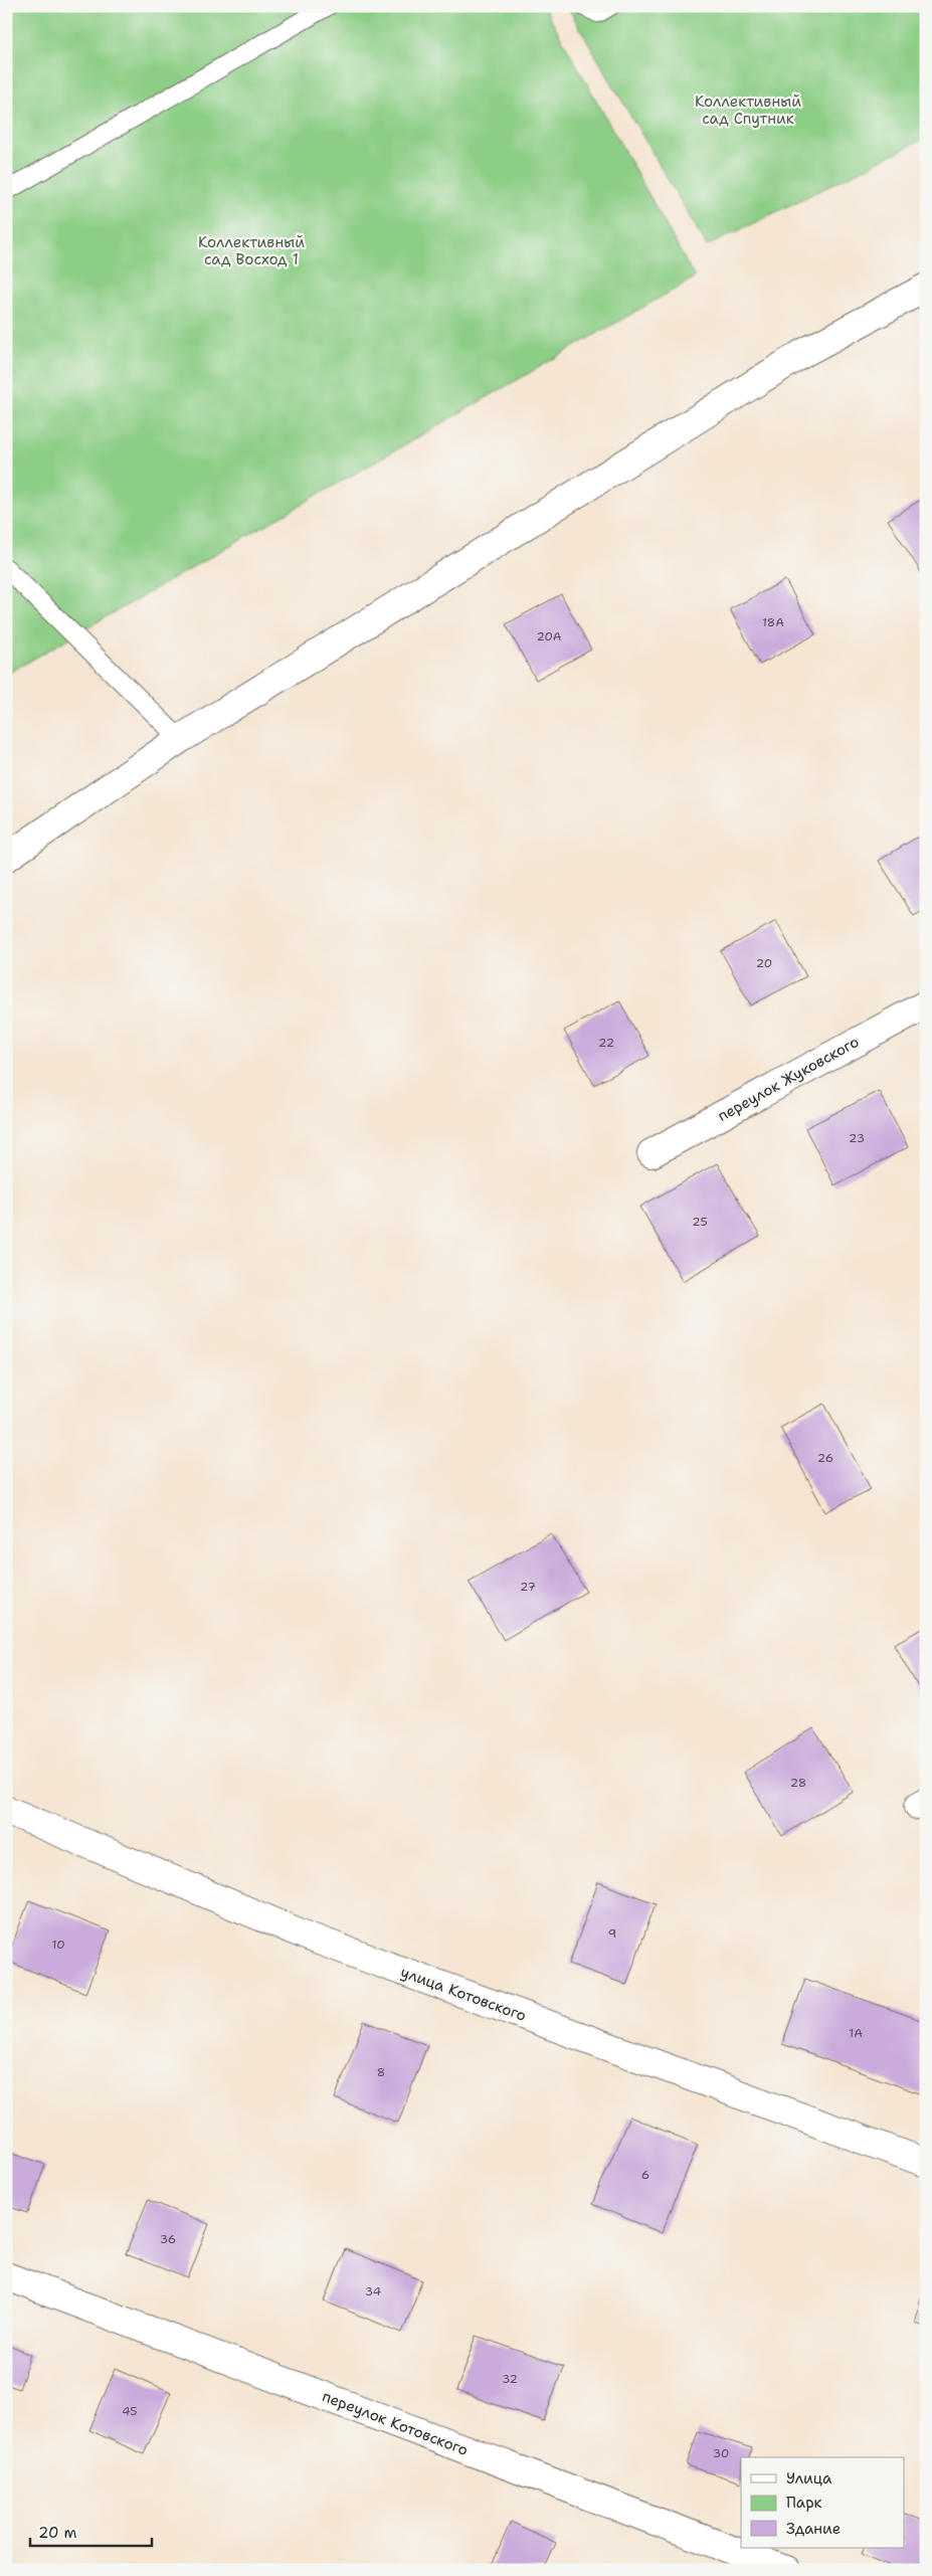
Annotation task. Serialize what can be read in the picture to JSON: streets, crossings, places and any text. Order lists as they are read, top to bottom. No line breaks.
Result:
{"streets":{"street":["переулок Жуковского","улица Котовского","переулок Котовского"]},"parks":["Коллективный сад Спутник","Коллективный сад Восход 1"],"house_numbers":["18А","20А","20","22","23","25","26","27","28","9","10","1А","8","6","36","34","32","45","30"],"legend":["Улица","Парк","Здание"],"scale_bar":"20 m"}
